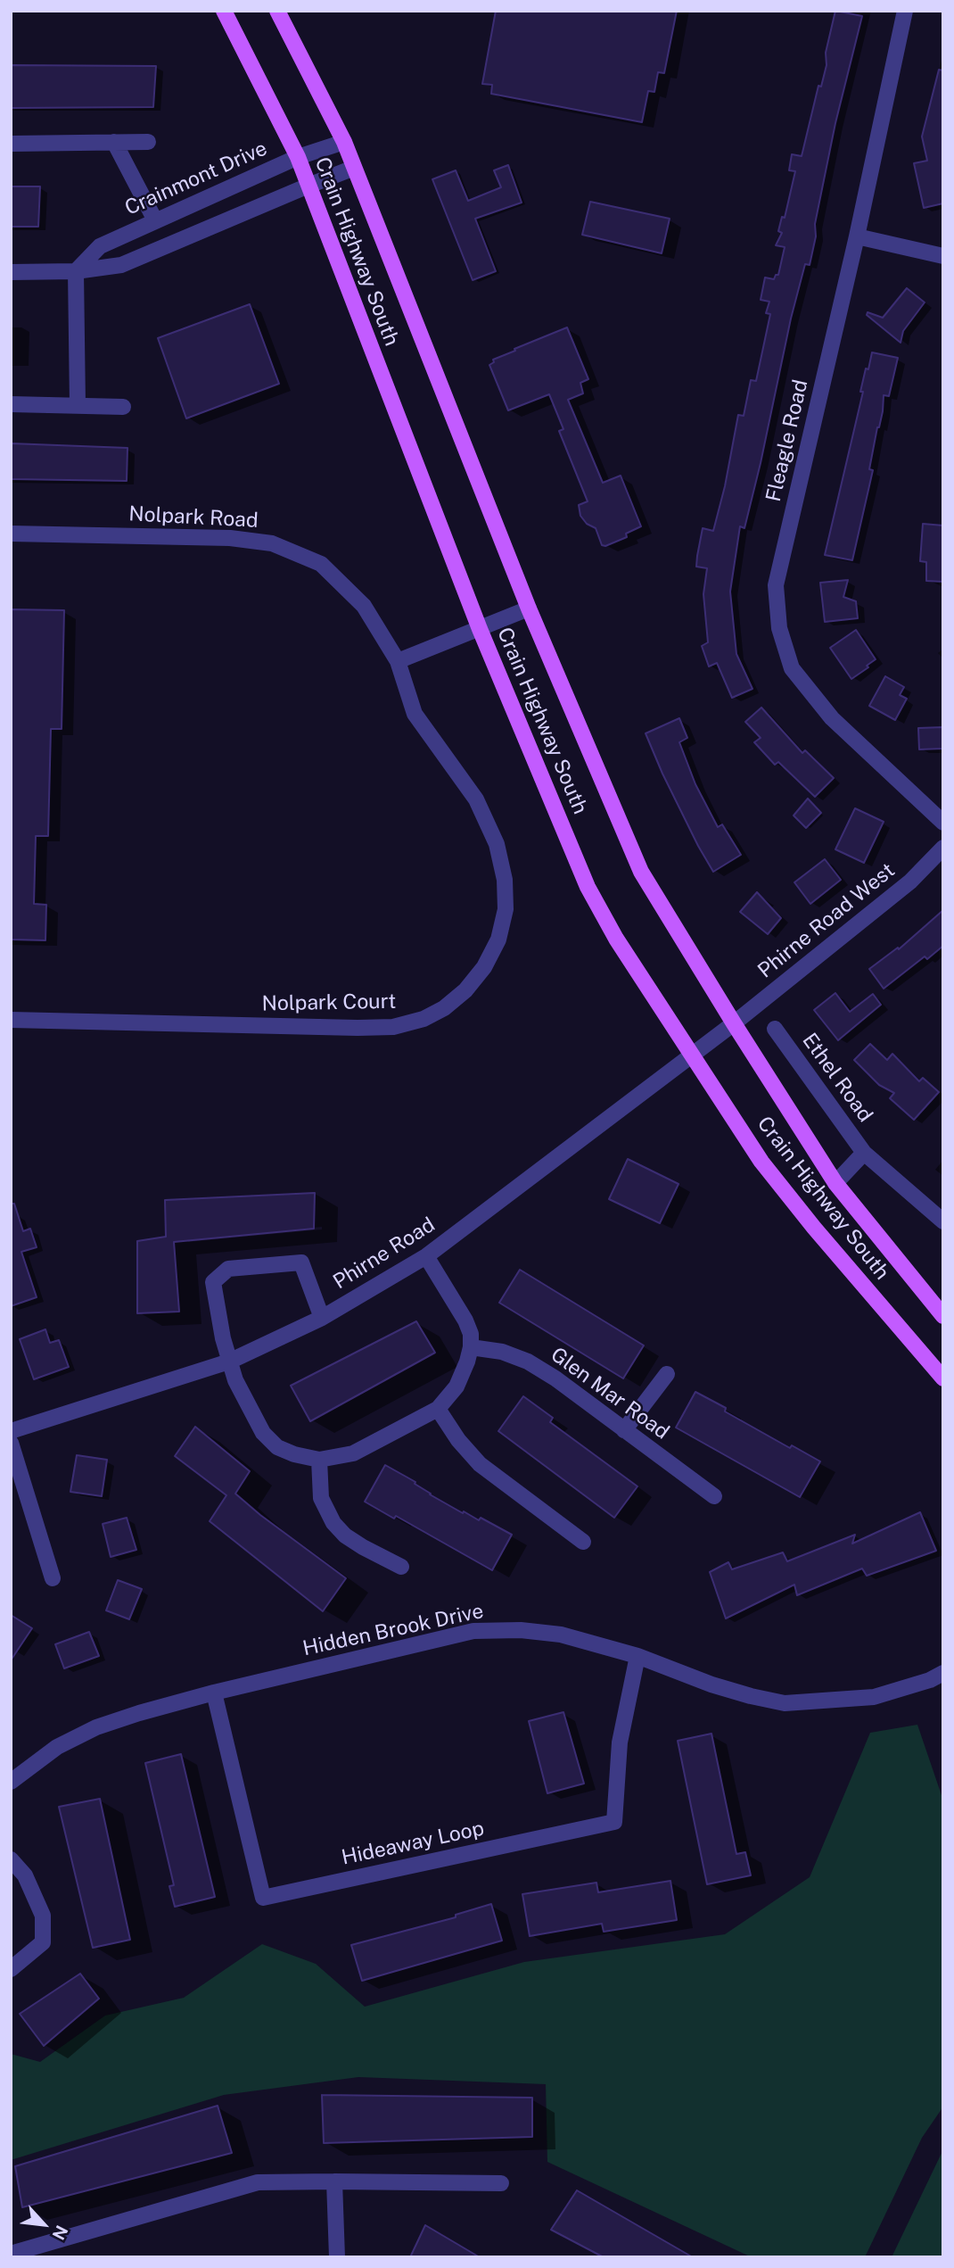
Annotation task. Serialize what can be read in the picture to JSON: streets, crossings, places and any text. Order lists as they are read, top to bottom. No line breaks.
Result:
{"streets":{"main road":["Crain Highway South"],"street":["Crainmont Drive","Fleagle Road","Nolpark Road","Phirne Road West","Nolpark Court","Ethel Road","Phirne Road","Glen Mar Road","Hidden Brook Drive","Hideaway Loop"]},"crossings":[["Crainmont Drive","Crain Highway South"],["Crain Highway South","Phirne Road West"],["Crain Highway South","Ethel Road"],["Crain Highway South","Phirne Road"],["Nolpark Road","Nolpark Court"],["Phirne Road West","Phirne Road"],["Hidden Brook Drive","Hideaway Loop"]],"north":"bottom right"}
